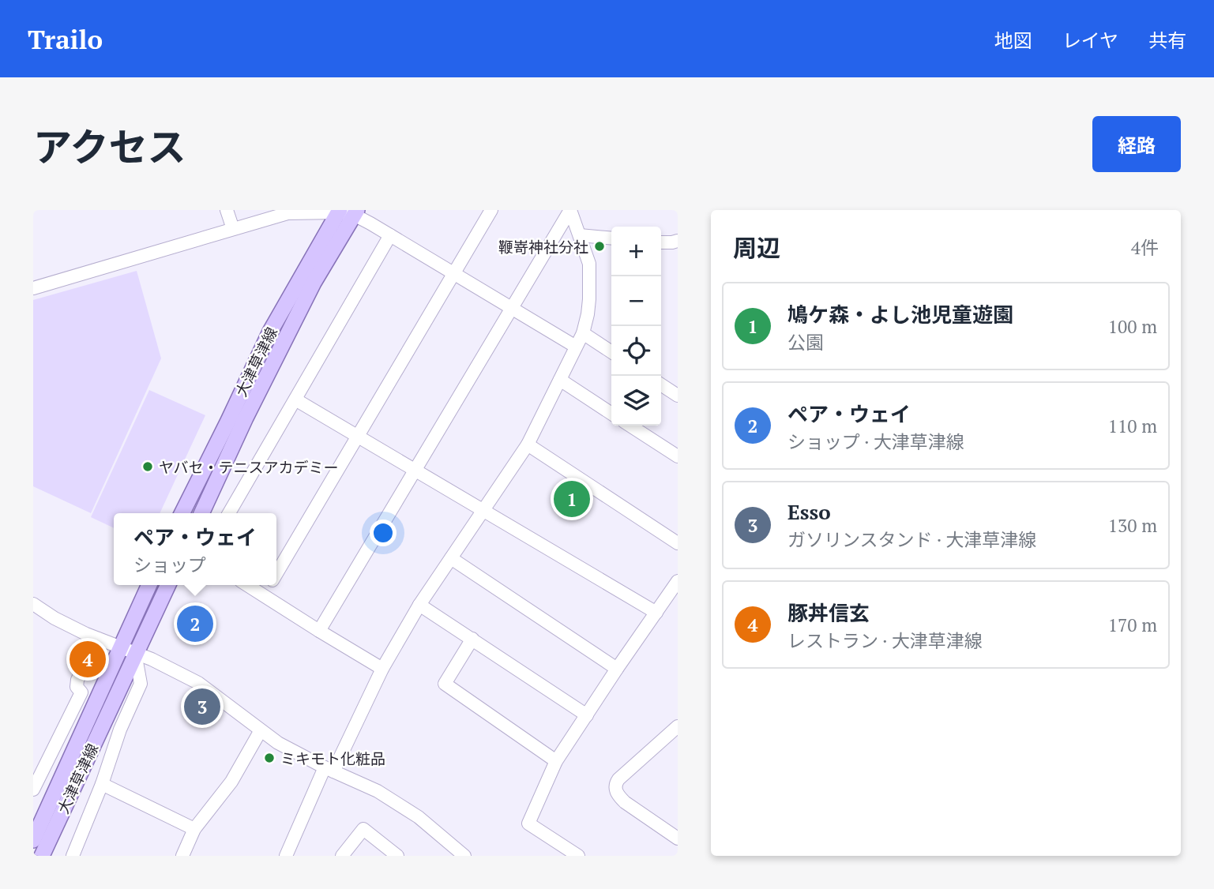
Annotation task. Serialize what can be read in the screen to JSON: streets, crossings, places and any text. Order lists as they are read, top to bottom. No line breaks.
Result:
{"streets":{"main road":["大津草津線"]},"places":["鞭嵜神社分社","ヤバセ・テニスアカデミー","ミキモト化粧品"],"page":{"header":"Trailo","nav":["地図","レイヤ","共有"],"title":"アクセス","buttons":"経路","heading":["周辺","4件"],"map_buttons":["+","−"],"list":[{"mark":"1","name":"鳩ケ森・よし池児童遊園","note":"公園","value":"100 m"},{"mark":"2","name":"ペア・ウェイ","note":"ショップ · 大津草津線","value":"110 m"},{"mark":"3","name":"Esso","note":"ガソリンスタンド · 大津草津線","value":"130 m"},{"mark":"4","name":"豚丼信玄","note":"レストラン · 大津草津線","value":"170 m"}],"pins":["1","2","4","3"],"popup":["ペア・ウェイ","ショップ"]}}
